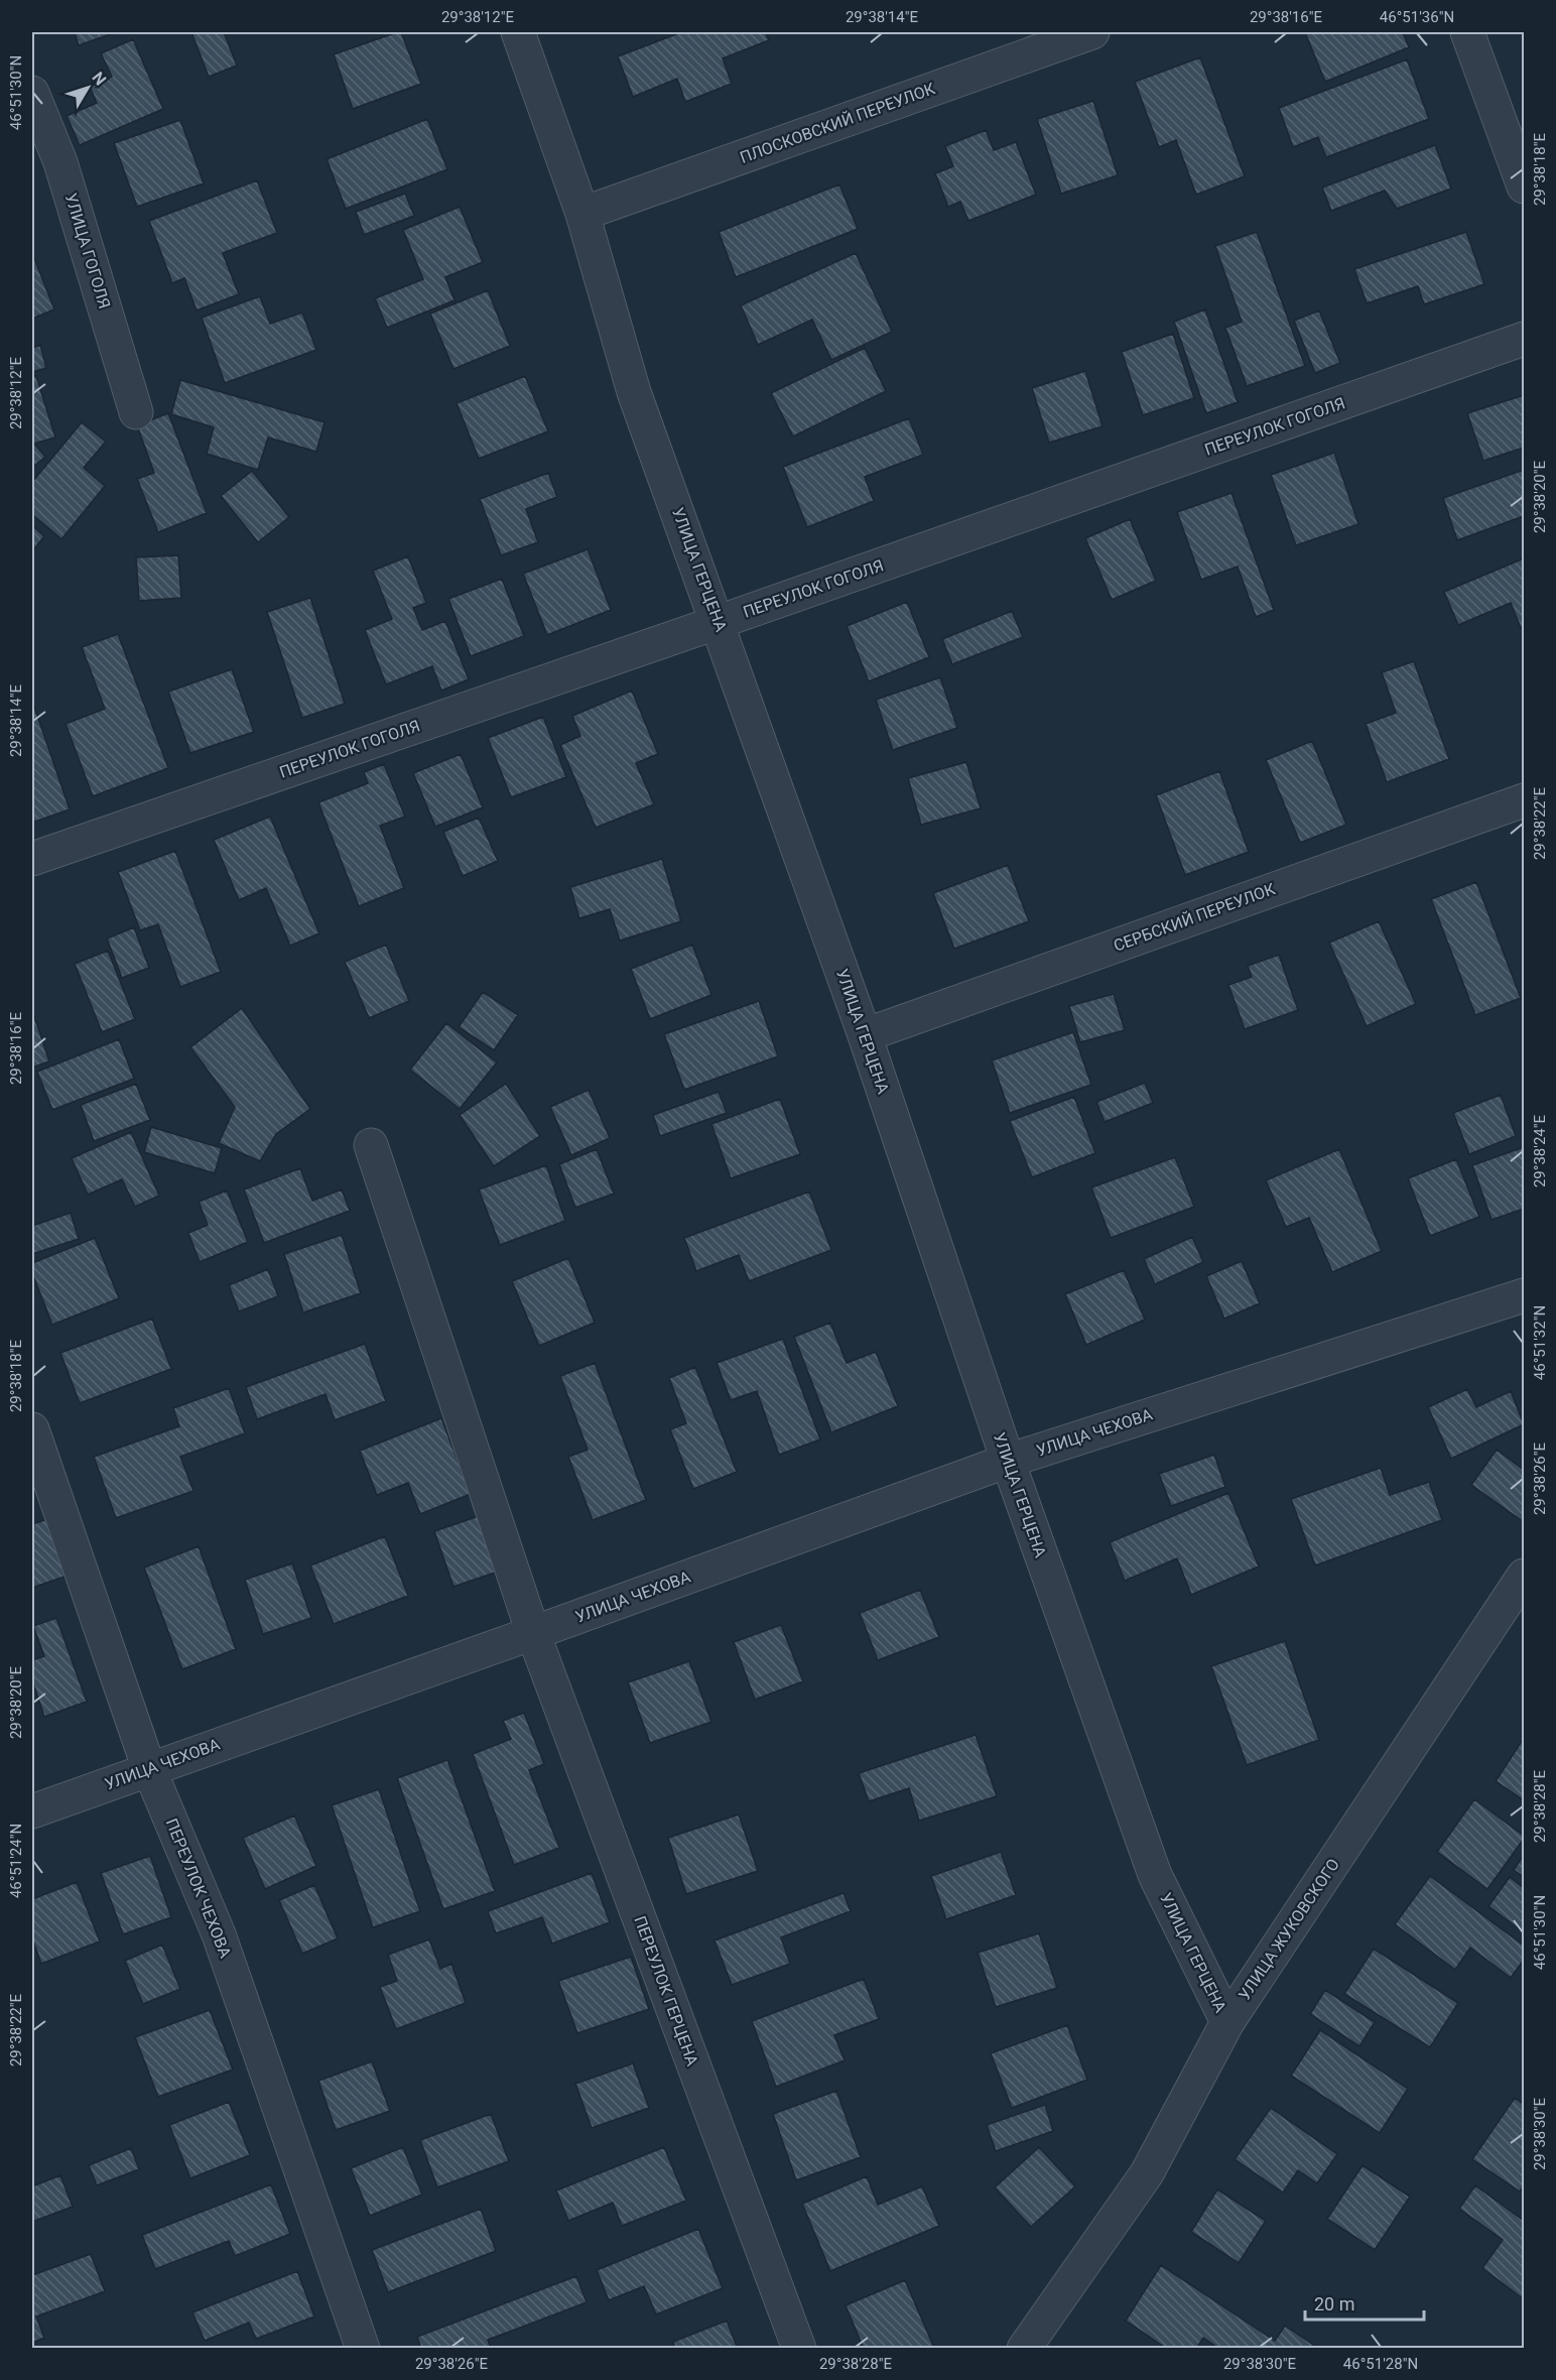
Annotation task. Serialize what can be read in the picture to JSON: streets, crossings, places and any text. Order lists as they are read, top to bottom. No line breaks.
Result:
{"streets":{"street":["ПЛОСКОВСКИЙ ПЕРЕУЛОК","УЛИЦА ГОГОЛЯ","ПЕРЕУЛОК ГОГОЛЯ","УЛИЦА ГЕРЦЕНА","СЕРБСКИЙ ПЕРЕУЛОК","УЛИЦА ЧЕХОВА","ПЕРЕУЛОК ЧЕХОВА","УЛИЦА ЖУКОВСКОГО","ПЕРЕУЛОК ГЕРЦЕНА"]},"crossings":[["ПЛОСКОВСКИЙ ПЕРЕУЛОК","УЛИЦА ГЕРЦЕНА"],["ПЕРЕУЛОК ГОГОЛЯ","УЛИЦА ГЕРЦЕНА"],["УЛИЦА ГЕРЦЕНА","СЕРБСКИЙ ПЕРЕУЛОК"],["УЛИЦА ГЕРЦЕНА","УЛИЦА ЧЕХОВА"],["УЛИЦА ГЕРЦЕНА","УЛИЦА ЖУКОВСКОГО"],["УЛИЦА ЧЕХОВА","ПЕРЕУЛОК ЧЕХОВА"],["УЛИЦА ЧЕХОВА","ПЕРЕУЛОК ГЕРЦЕНА"]],"scale_bar":"20 m","north":"top right","coordinates":["29°38'12\"E","29°38'14\"E","29°38'16\"E","46°51'36\"N","46°51'30\"N","29°38'18\"E","29°38'20\"E","29°38'22\"E","29°38'24\"E","46°51'32\"N","29°38'26\"E","29°38'28\"E","46°51'24\"N","29°38'30\"E","46°51'28\"N"]}
